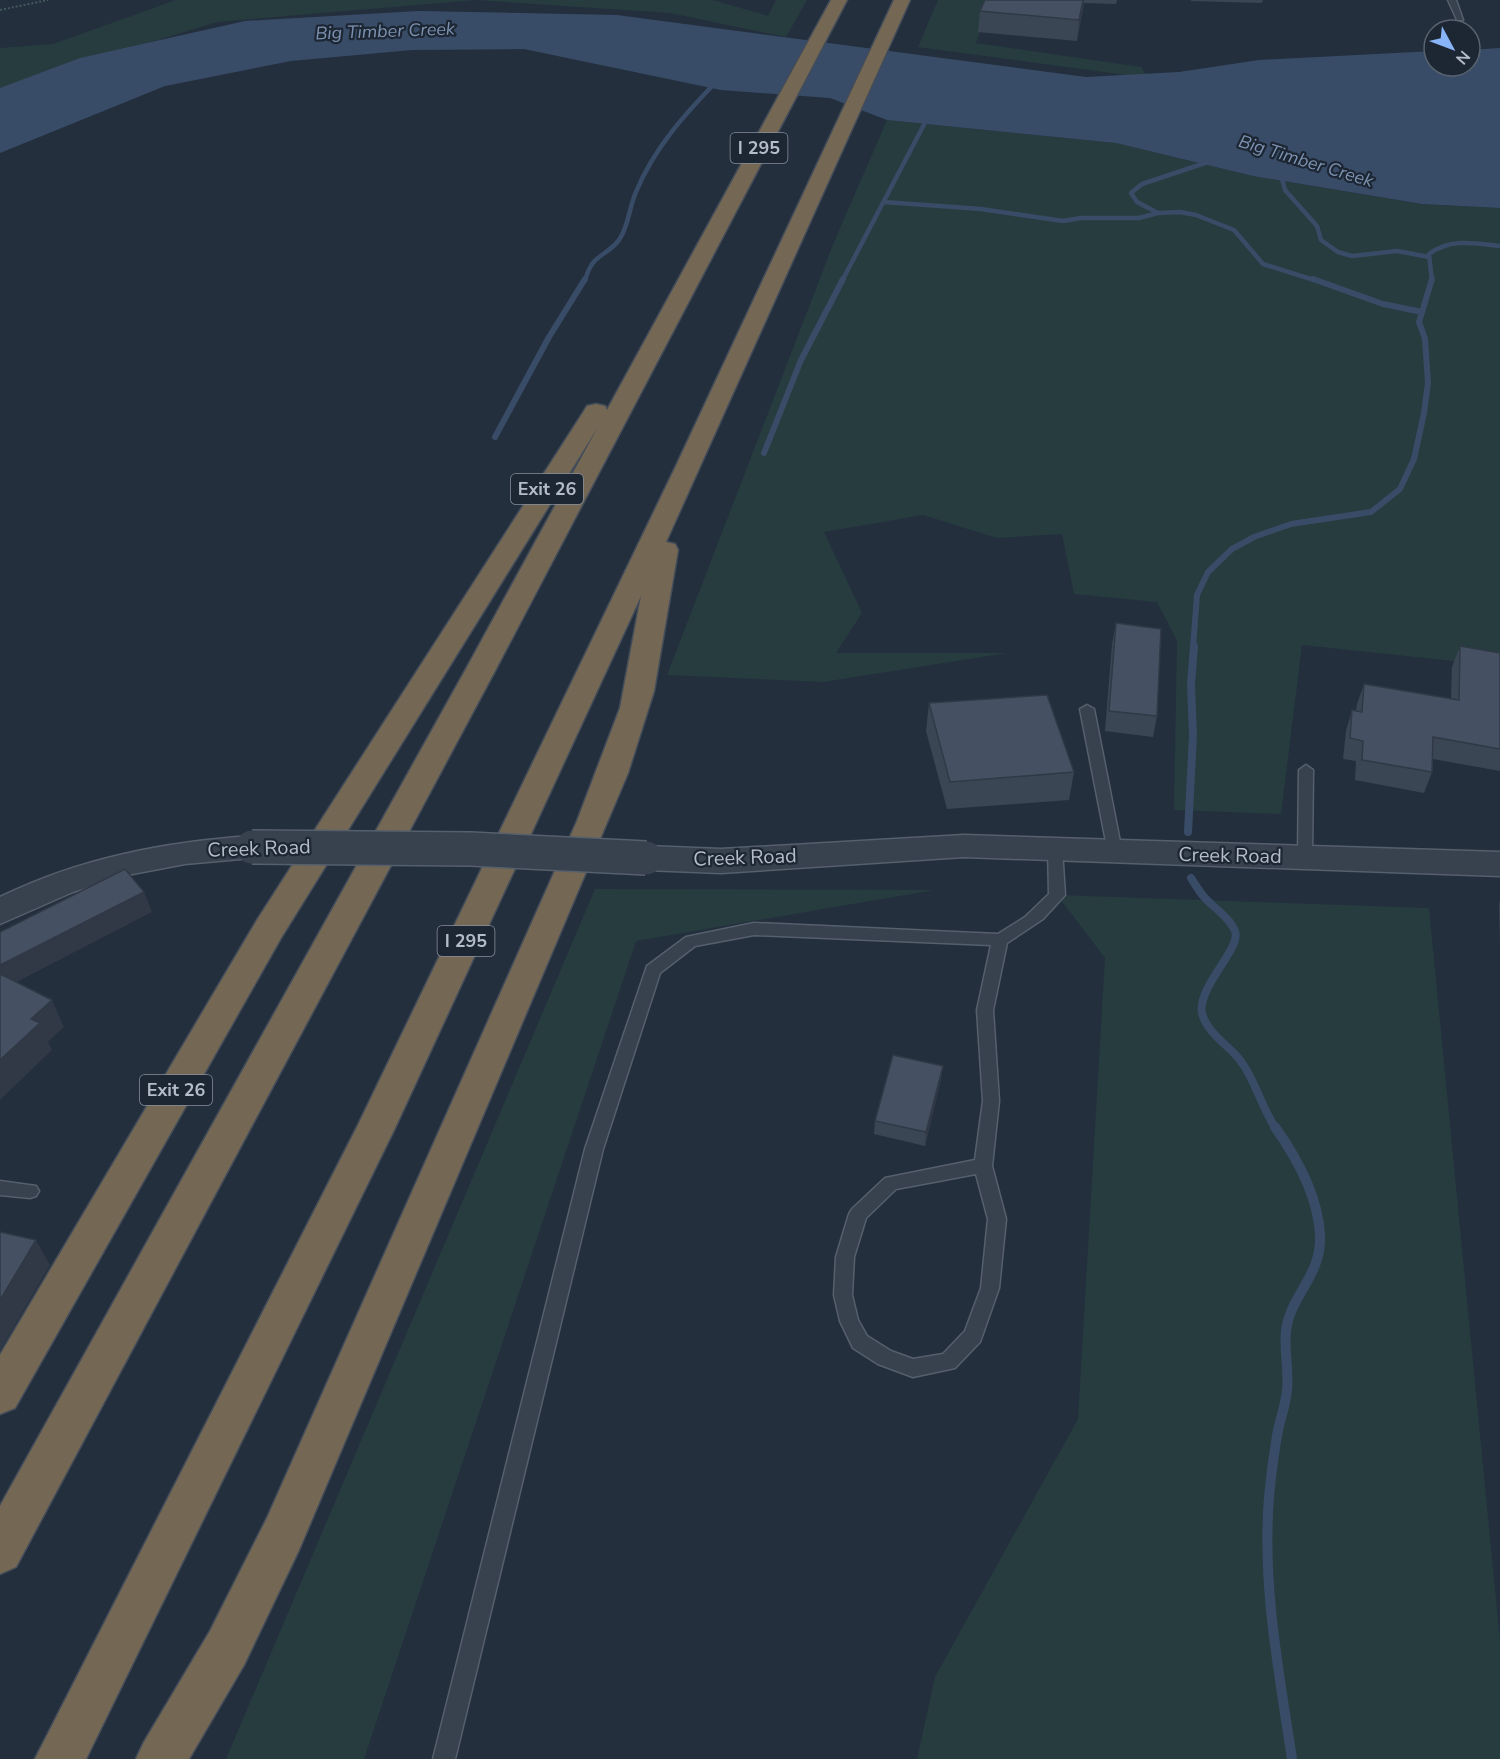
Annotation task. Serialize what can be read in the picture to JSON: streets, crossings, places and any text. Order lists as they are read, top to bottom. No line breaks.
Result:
{"streets":{"highway":["I 295","Exit 26"],"street":["Creek Road"]},"crossings":[["I 295","Exit 26"]],"water":["Big Timber Creek"],"north":"bottom right"}
